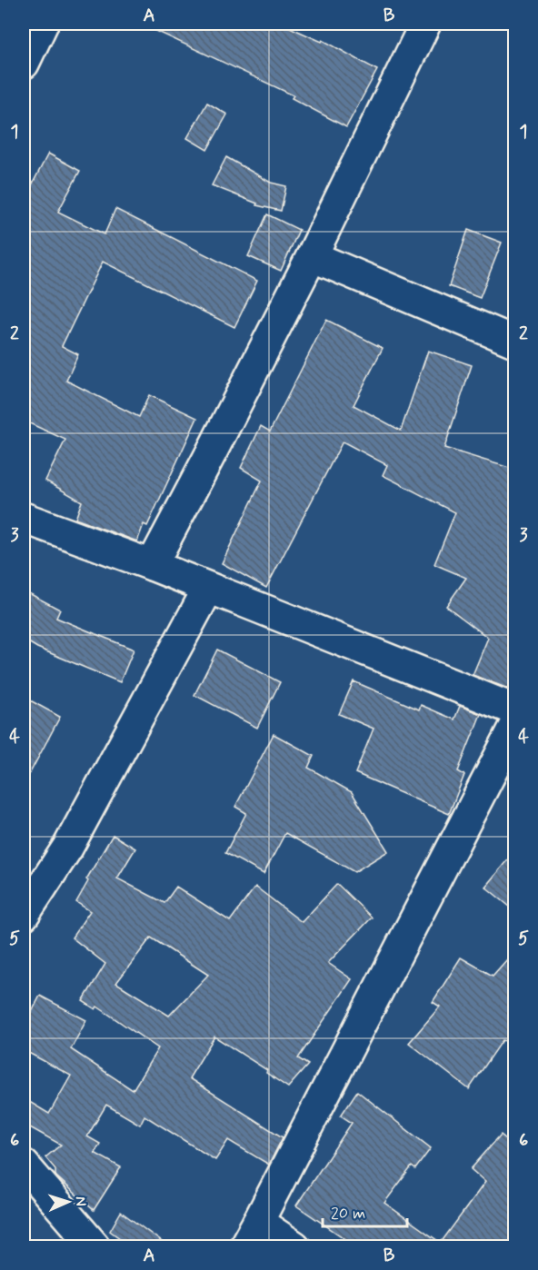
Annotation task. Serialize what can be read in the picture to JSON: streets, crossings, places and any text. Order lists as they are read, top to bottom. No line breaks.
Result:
{"scale_bar":"20 m","north":"right","grid":{"columns":["A","B"],"rows":["1","2","3","4","5","6"]}}
